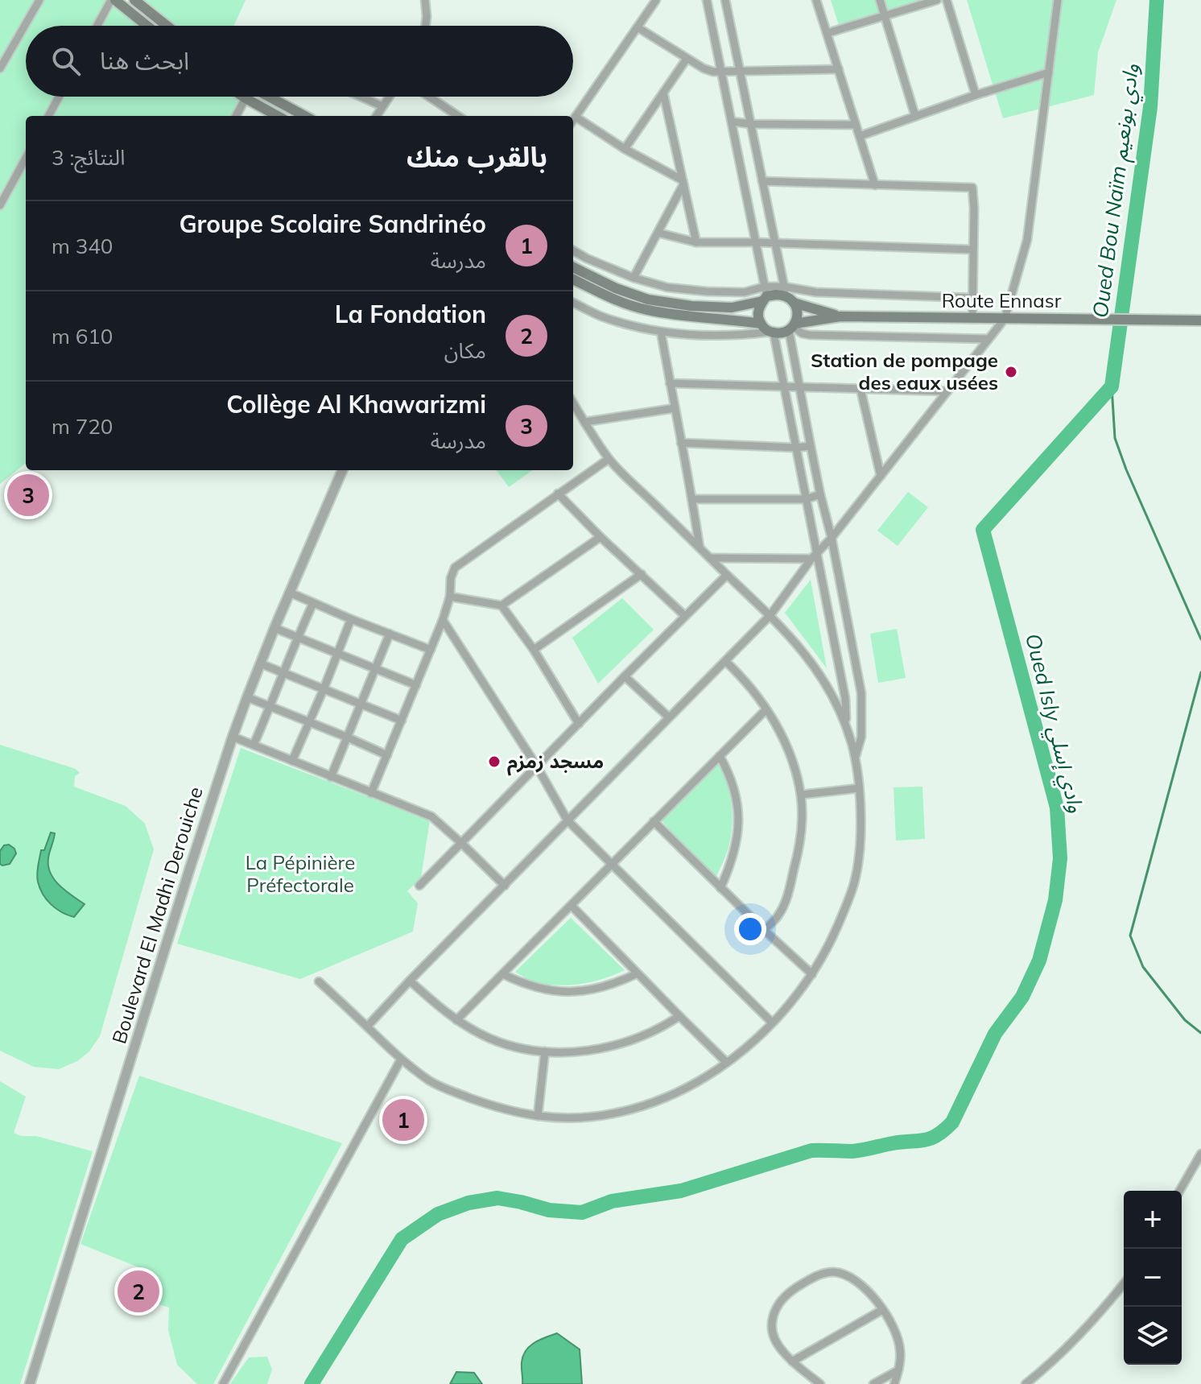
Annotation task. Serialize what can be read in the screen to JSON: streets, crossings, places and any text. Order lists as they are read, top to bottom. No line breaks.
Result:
{"streets":{"main road":["Route Ennasr"],"street":["Boulevard El Madhi Derouiche"]},"water":["Oued Bou Naïm وادي بونعيم","Oued Isly وادي إسلي"],"parks":["La Pépinière Préfectorale"],"places":["Station de pompage des eaux usées","مسجد زمزم"],"page":{"search":"ابحث هنا","heading":["بالقرب منك","النتائج: 3"],"list":[{"mark":"1","name":"Groupe Scolaire Sandrinéo","note":"مدرسة","value":"340 m"},{"mark":"2","name":"La Fondation","note":"مكان","value":"610 m"},{"mark":"3","name":"Collège Al Khawarizmi","note":"مدرسة","value":"720 m"}],"pins":["3","1","2"],"map_buttons":["+","−"]}}
